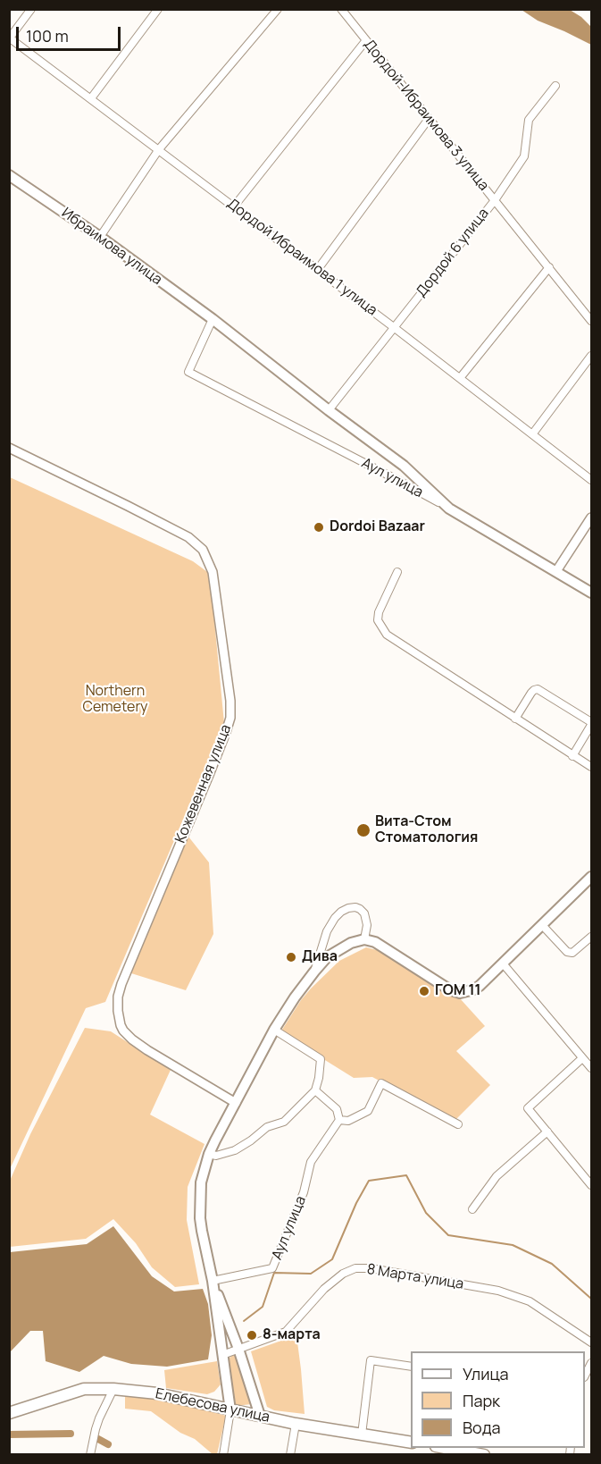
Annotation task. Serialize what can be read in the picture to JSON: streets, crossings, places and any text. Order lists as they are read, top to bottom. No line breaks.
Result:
{"streets":{"main road":["Ибраимова улица","Аул улица","Елебесова улица"],"street":["Дордой-Ибраимова 3 улица","Дордой 6 улица","Дордой Ибраимова 1 улица","Кожевенная улица","8 Марта улица"]},"crossings":[["Дордой-Ибраимова 3 улица","Дордой 6 улица"],["Ибраимова улица","Дордой 6 улица"],["Ибраимова улица","Аул улица"],["Дордой 6 улица","Дордой Ибраимова 1 улица"]],"parks":["Northern Cemetery"],"places":["Dordoi Bazaar","Вита-Стом Стоматология","Дива","ГОМ 11","8-марта"],"legend":["Улица","Парк","Вода"],"scale_bar":"100 m"}
